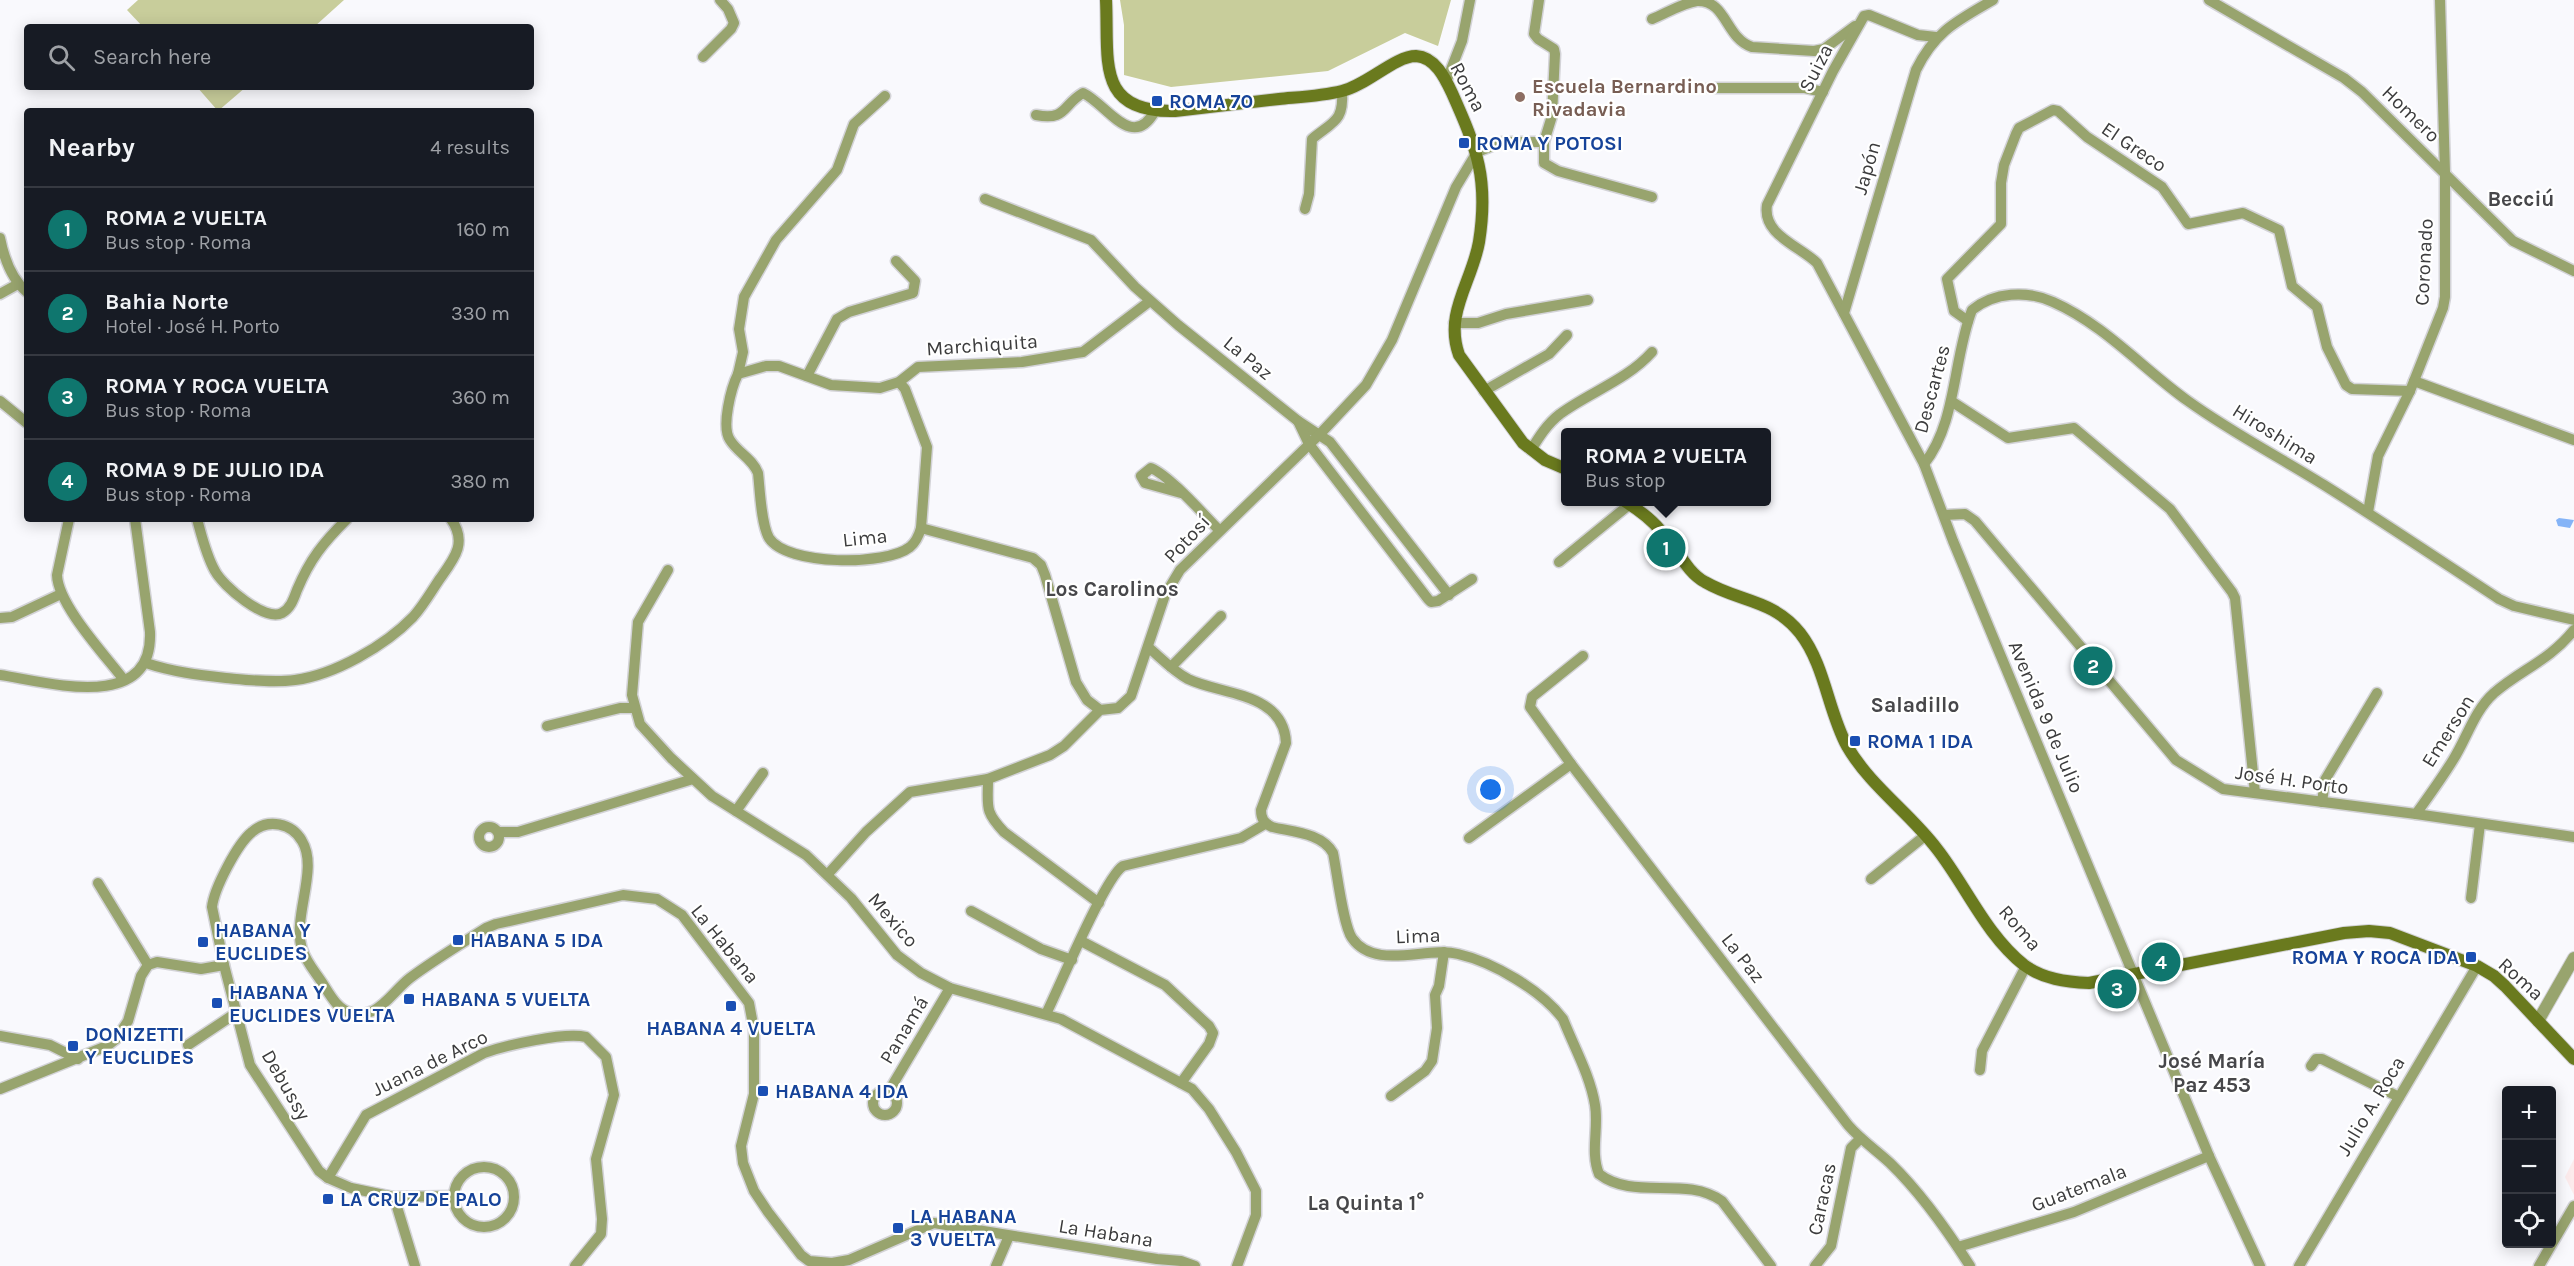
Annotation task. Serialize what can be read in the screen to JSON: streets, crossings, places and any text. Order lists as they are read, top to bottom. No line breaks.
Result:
{"streets":{"main road":["Roma"],"street":["Suiza","Homero","El Greco","Japón","Coronado","Marchiquita","La Paz","Descartes","Hiroshima","Lima","Potosí","Avenida 9 de Julio","Emerson","José H. Porto","Mexico","La Habana","Panamá","Juana de Arco","Debussy","Julio A. Roca","Guatemala","Caracas"]},"crossings":[["Suiza","Avenida 9 de Julio"],["Roma","Potosí"],["Roma","Avenida 9 de Julio"],["Roma","Julio A. Roca"],["Homero","Coronado"],["El Greco","Coronado"],["El Greco","Descartes"],["El Greco","Hiroshima"],["Japón","Avenida 9 de Julio"],["Coronado","Hiroshima"],["Marchiquita","La Paz"],["La Paz","Potosí"],["La Paz","Guatemala"],["La Paz","Caracas"],["Descartes","Hiroshima"],["Descartes","Avenida 9 de Julio"],["Potosí","Mexico"],["Avenida 9 de Julio","José H. Porto"],["Avenida 9 de Julio","Guatemala"],["Emerson","José H. Porto"],["Mexico","Panamá"],["La Habana","Debussy"],["Juana de Arco","Debussy"]],"districts":["Becciú","Los Carolinos","Saladillo","José María Paz 453","La Quinta 1°"],"places":{"other":["Escuela Bernardino Rivadavia"],"transit":["ROMA 70","ROMA Y POTOSI","ROMA 1 IDA","HABANA 5 IDA","HABANA Y EUCLIDES","ROMA Y ROCA IDA","HABANA 5 VUELTA","HABANA Y EUCLIDES VUELTA","HABANA 4 VUELTA","DONIZETTI Y EUCLIDES","HABANA 4 IDA","LA CRUZ DE PALO","LA HABANA 3 VUELTA"]},"page":{"search":"Search here","heading":["Nearby","4 results"],"list":[{"mark":"1","name":"ROMA 2 VUELTA","note":"Bus stop · Roma","value":"160 m"},{"mark":"2","name":"Bahia Norte","note":"Hotel · José H. Porto","value":"330 m"},{"mark":"3","name":"ROMA Y ROCA VUELTA","note":"Bus stop · Roma","value":"360 m"},{"mark":"4","name":"ROMA 9 DE JULIO IDA","note":"Bus stop · Roma","value":"380 m"}],"popup":["ROMA 2 VUELTA","Bus stop"],"pins":["1","2","4","3"],"map_buttons":["+","−"]}}
